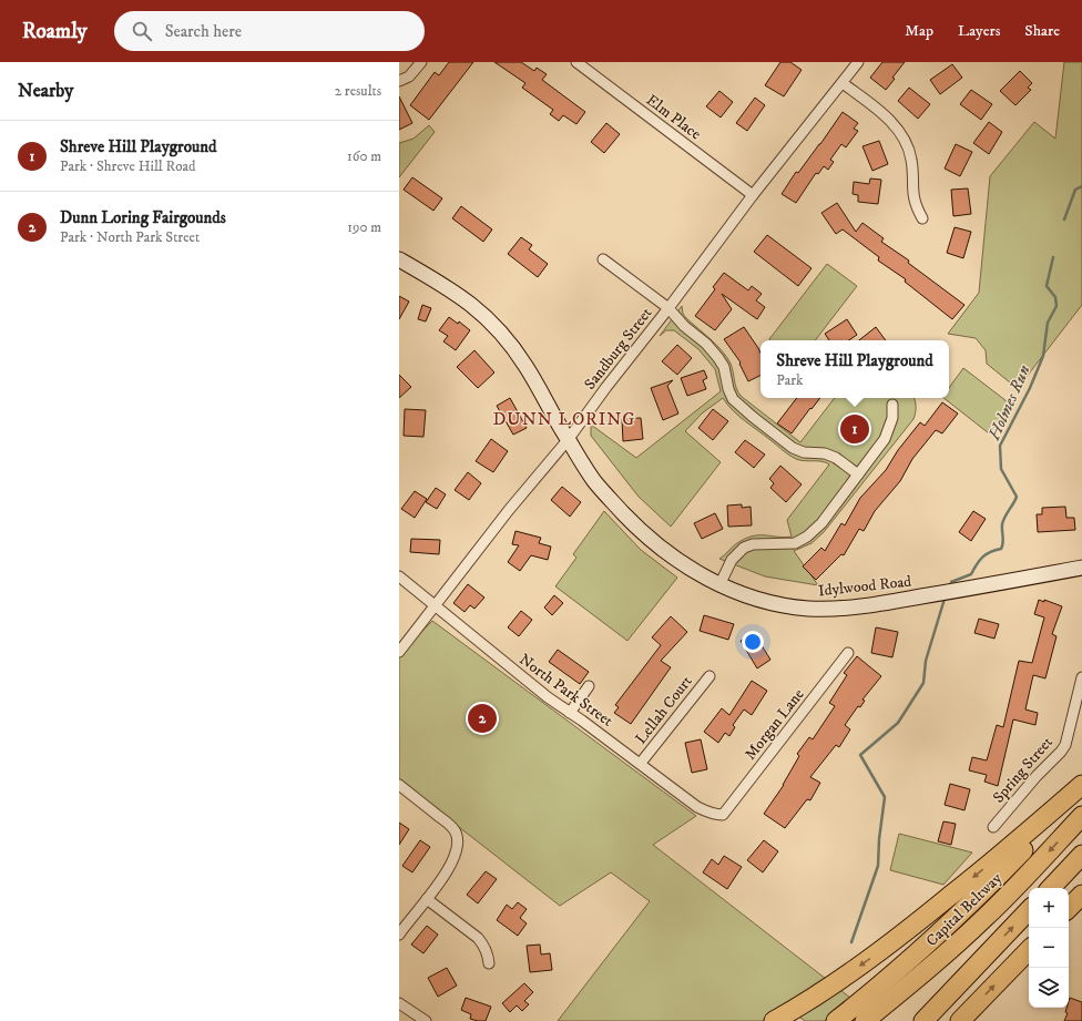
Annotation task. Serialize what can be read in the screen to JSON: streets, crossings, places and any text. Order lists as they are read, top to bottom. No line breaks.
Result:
{"streets":{"highway":["Capital Beltway"],"main road":["Idylwood Road"],"street":["Elm Place","Sandburg Street","North Park Street","Lellah Court","Morgan Lane","Spring Street"]},"crossings":[["Elm Place","Sandburg Street"],["Sandburg Street","Idylwood Road"],["Sandburg Street","North Park Street"],["North Park Street","Lellah Court"],["North Park Street","Morgan Lane"]],"districts":["DUNN LORING"],"water":["Holmes Run"],"page":{"header":"Roamly","search":"Search here","nav":["Map","Layers","Share"],"heading":["Nearby","2 results"],"list":[{"mark":"1","name":"Shreve Hill Playground","note":"Park · Shreve Hill Road","value":"160 m"},{"mark":"2","name":"Dunn Loring Fairgounds","note":"Park · North Park Street","value":"190 m"}],"popup":["Shreve Hill Playground","Park"],"pins":["1","2"],"map_buttons":["+","−"]}}
